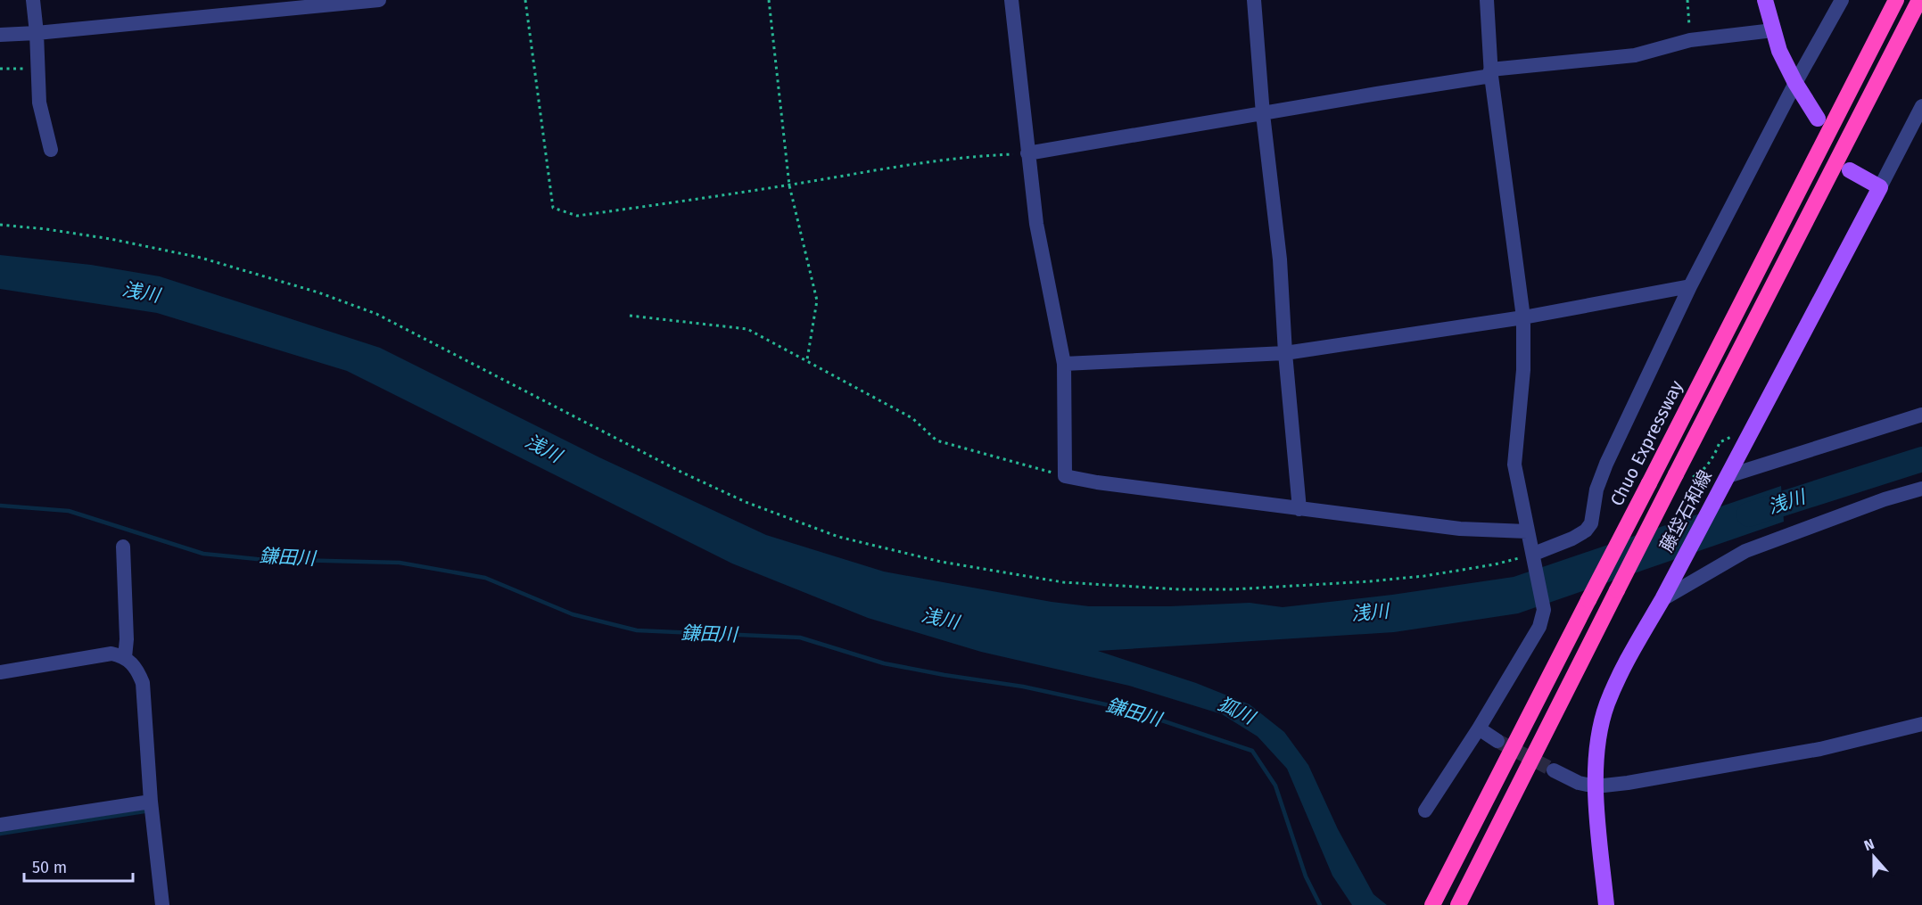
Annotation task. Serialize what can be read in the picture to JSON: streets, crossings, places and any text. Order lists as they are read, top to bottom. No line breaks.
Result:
{"streets":{"highway":["Chuo Expressway"],"main road":["藤垈石和線"]},"water":["浅川","鎌田川","狐川"],"scale_bar":"50 m","north":"top"}
